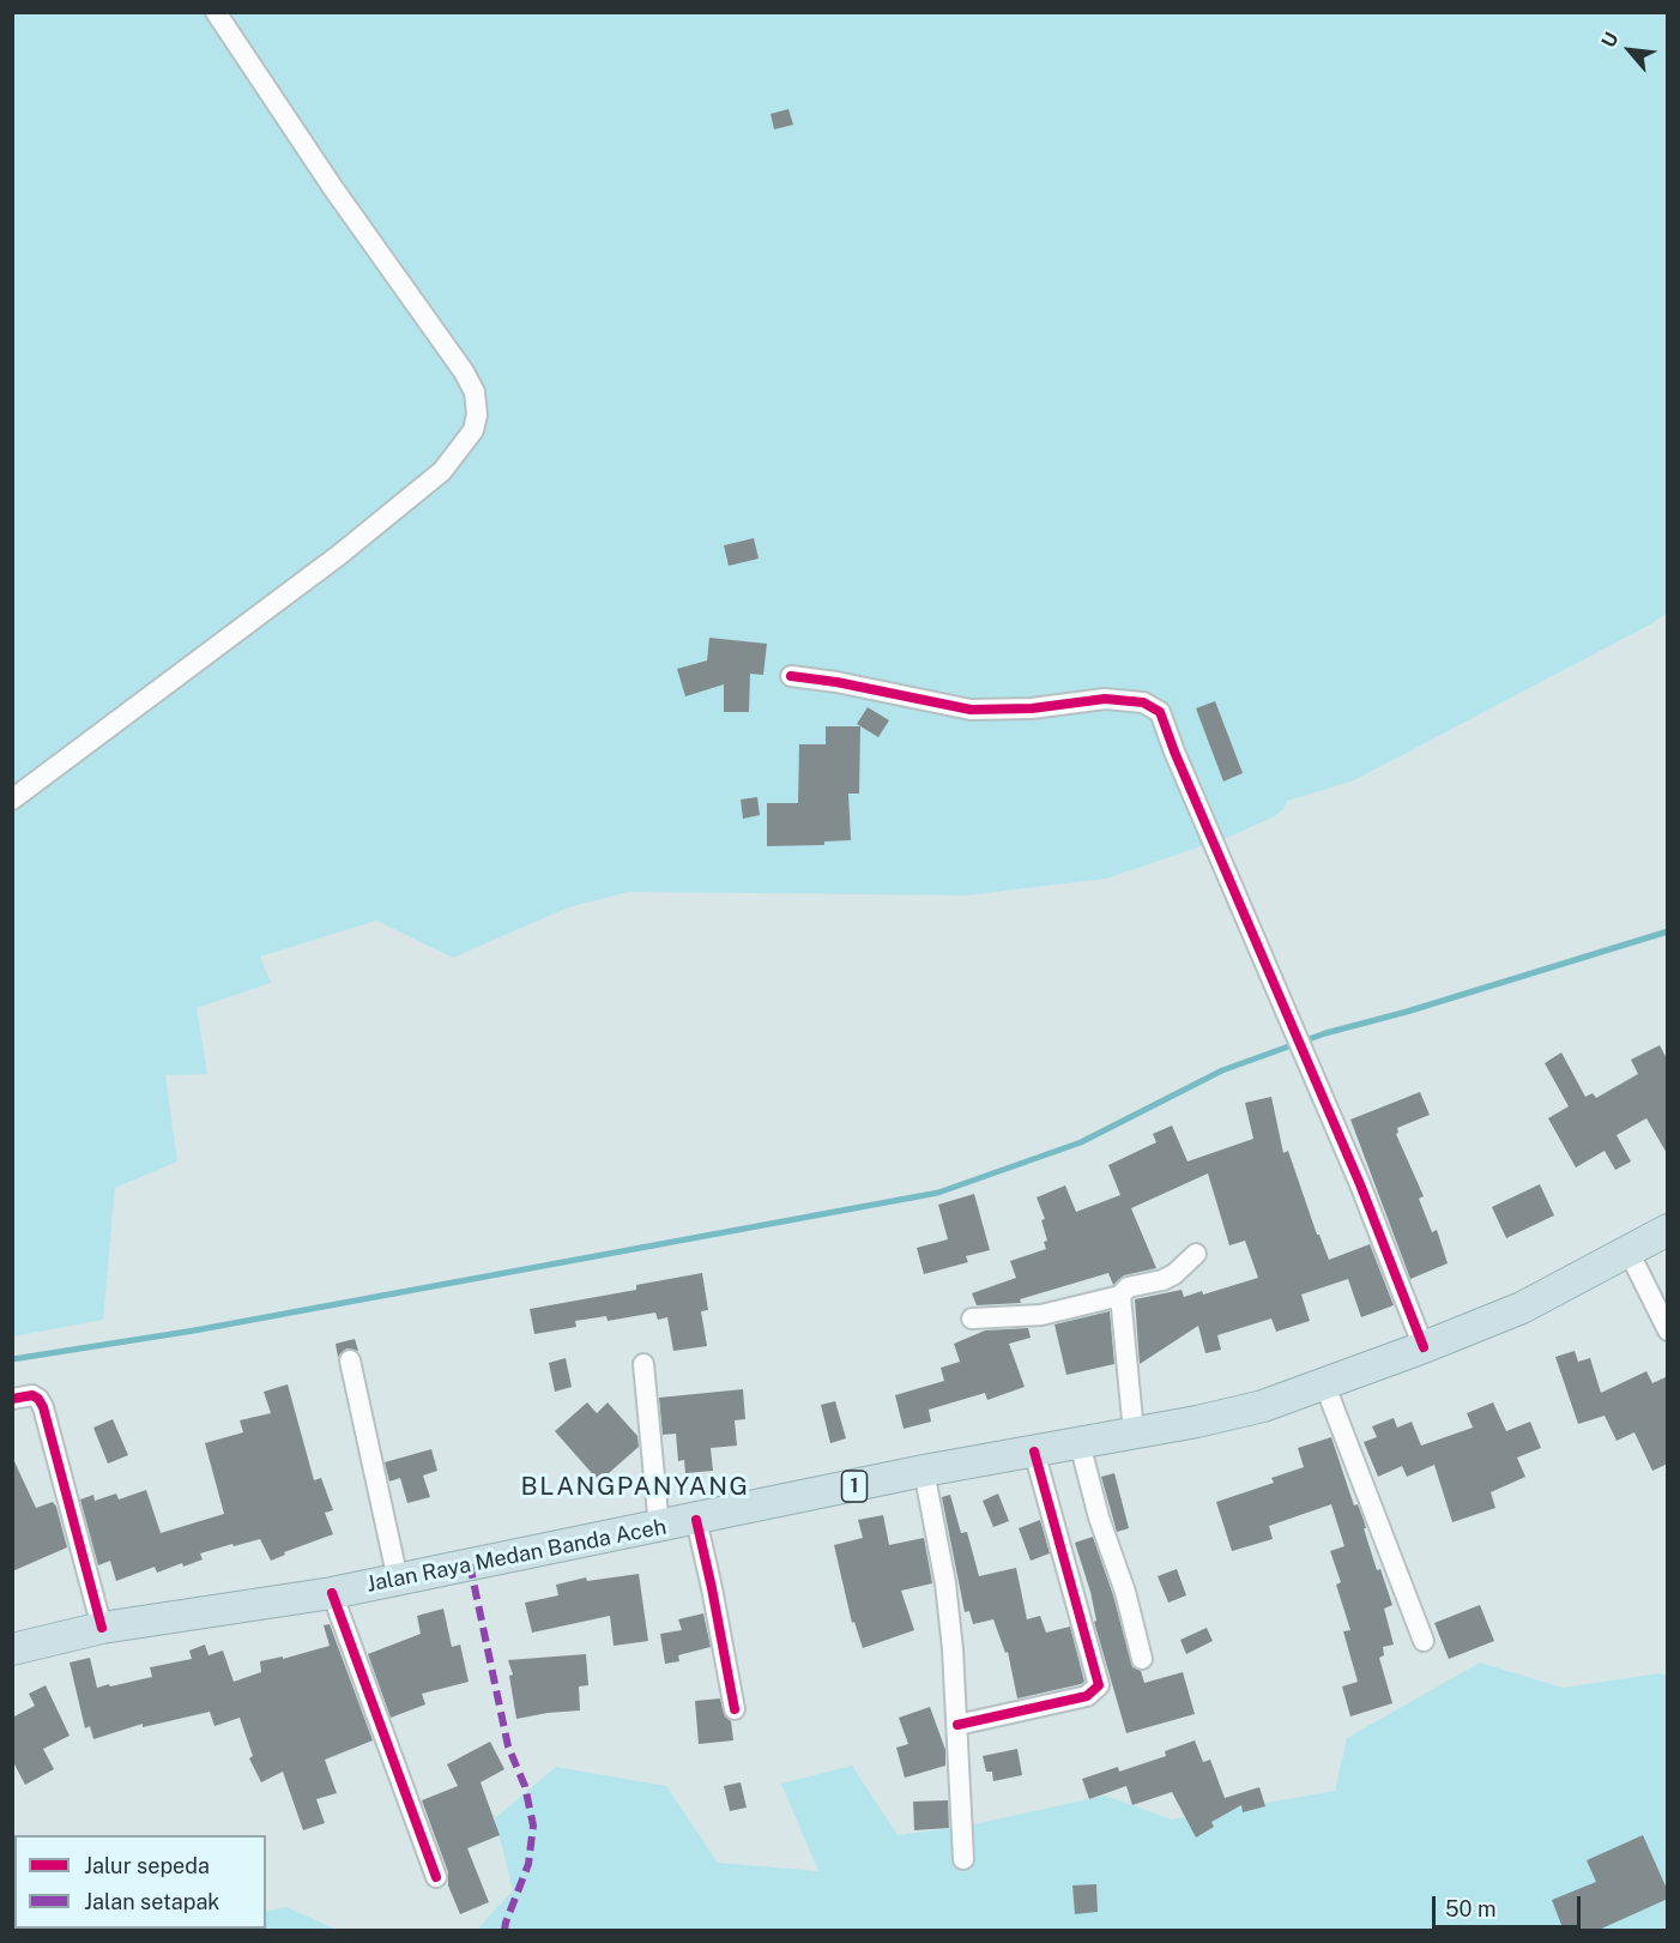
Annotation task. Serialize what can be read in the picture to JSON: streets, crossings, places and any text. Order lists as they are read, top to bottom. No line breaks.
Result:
{"streets":{"highway":["1","Jalan Raya Medan Banda Aceh"]},"districts":["BLANGPANYANG"],"legend":["Jalur sepeda","Jalan setapak"],"scale_bar":"50 m","north":"top left"}
